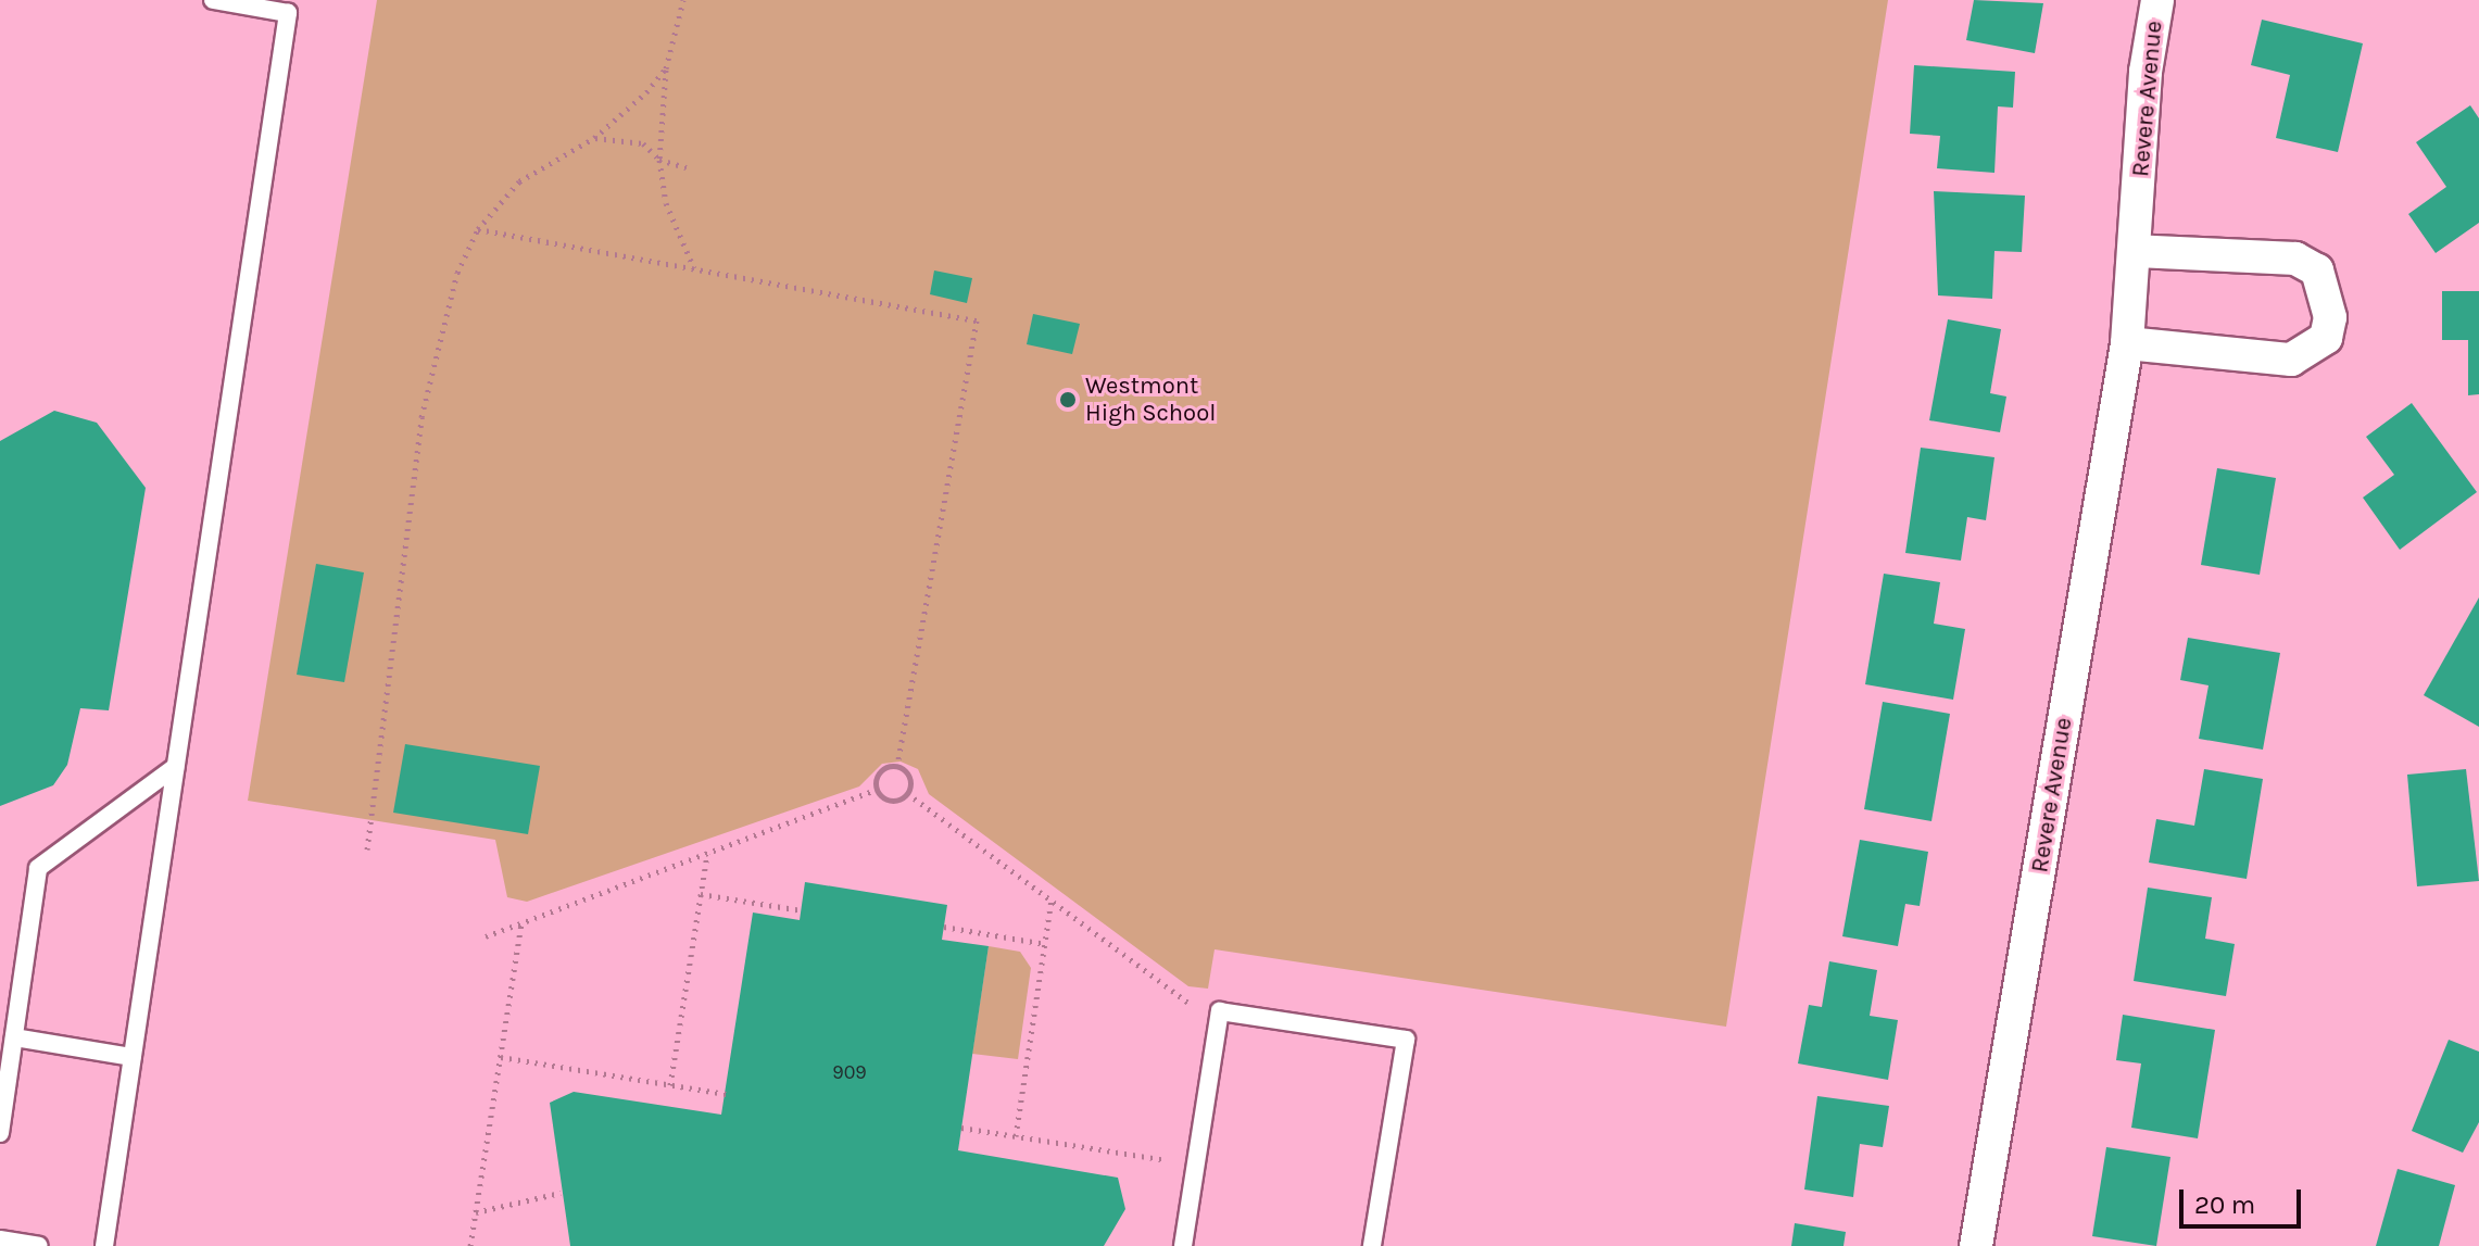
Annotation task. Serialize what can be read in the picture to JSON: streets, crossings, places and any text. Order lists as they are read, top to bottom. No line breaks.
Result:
{"streets":{"street":["Revere Avenue"]},"places":["Westmont High School"],"house_numbers":["909"],"scale_bar":"20 m"}
